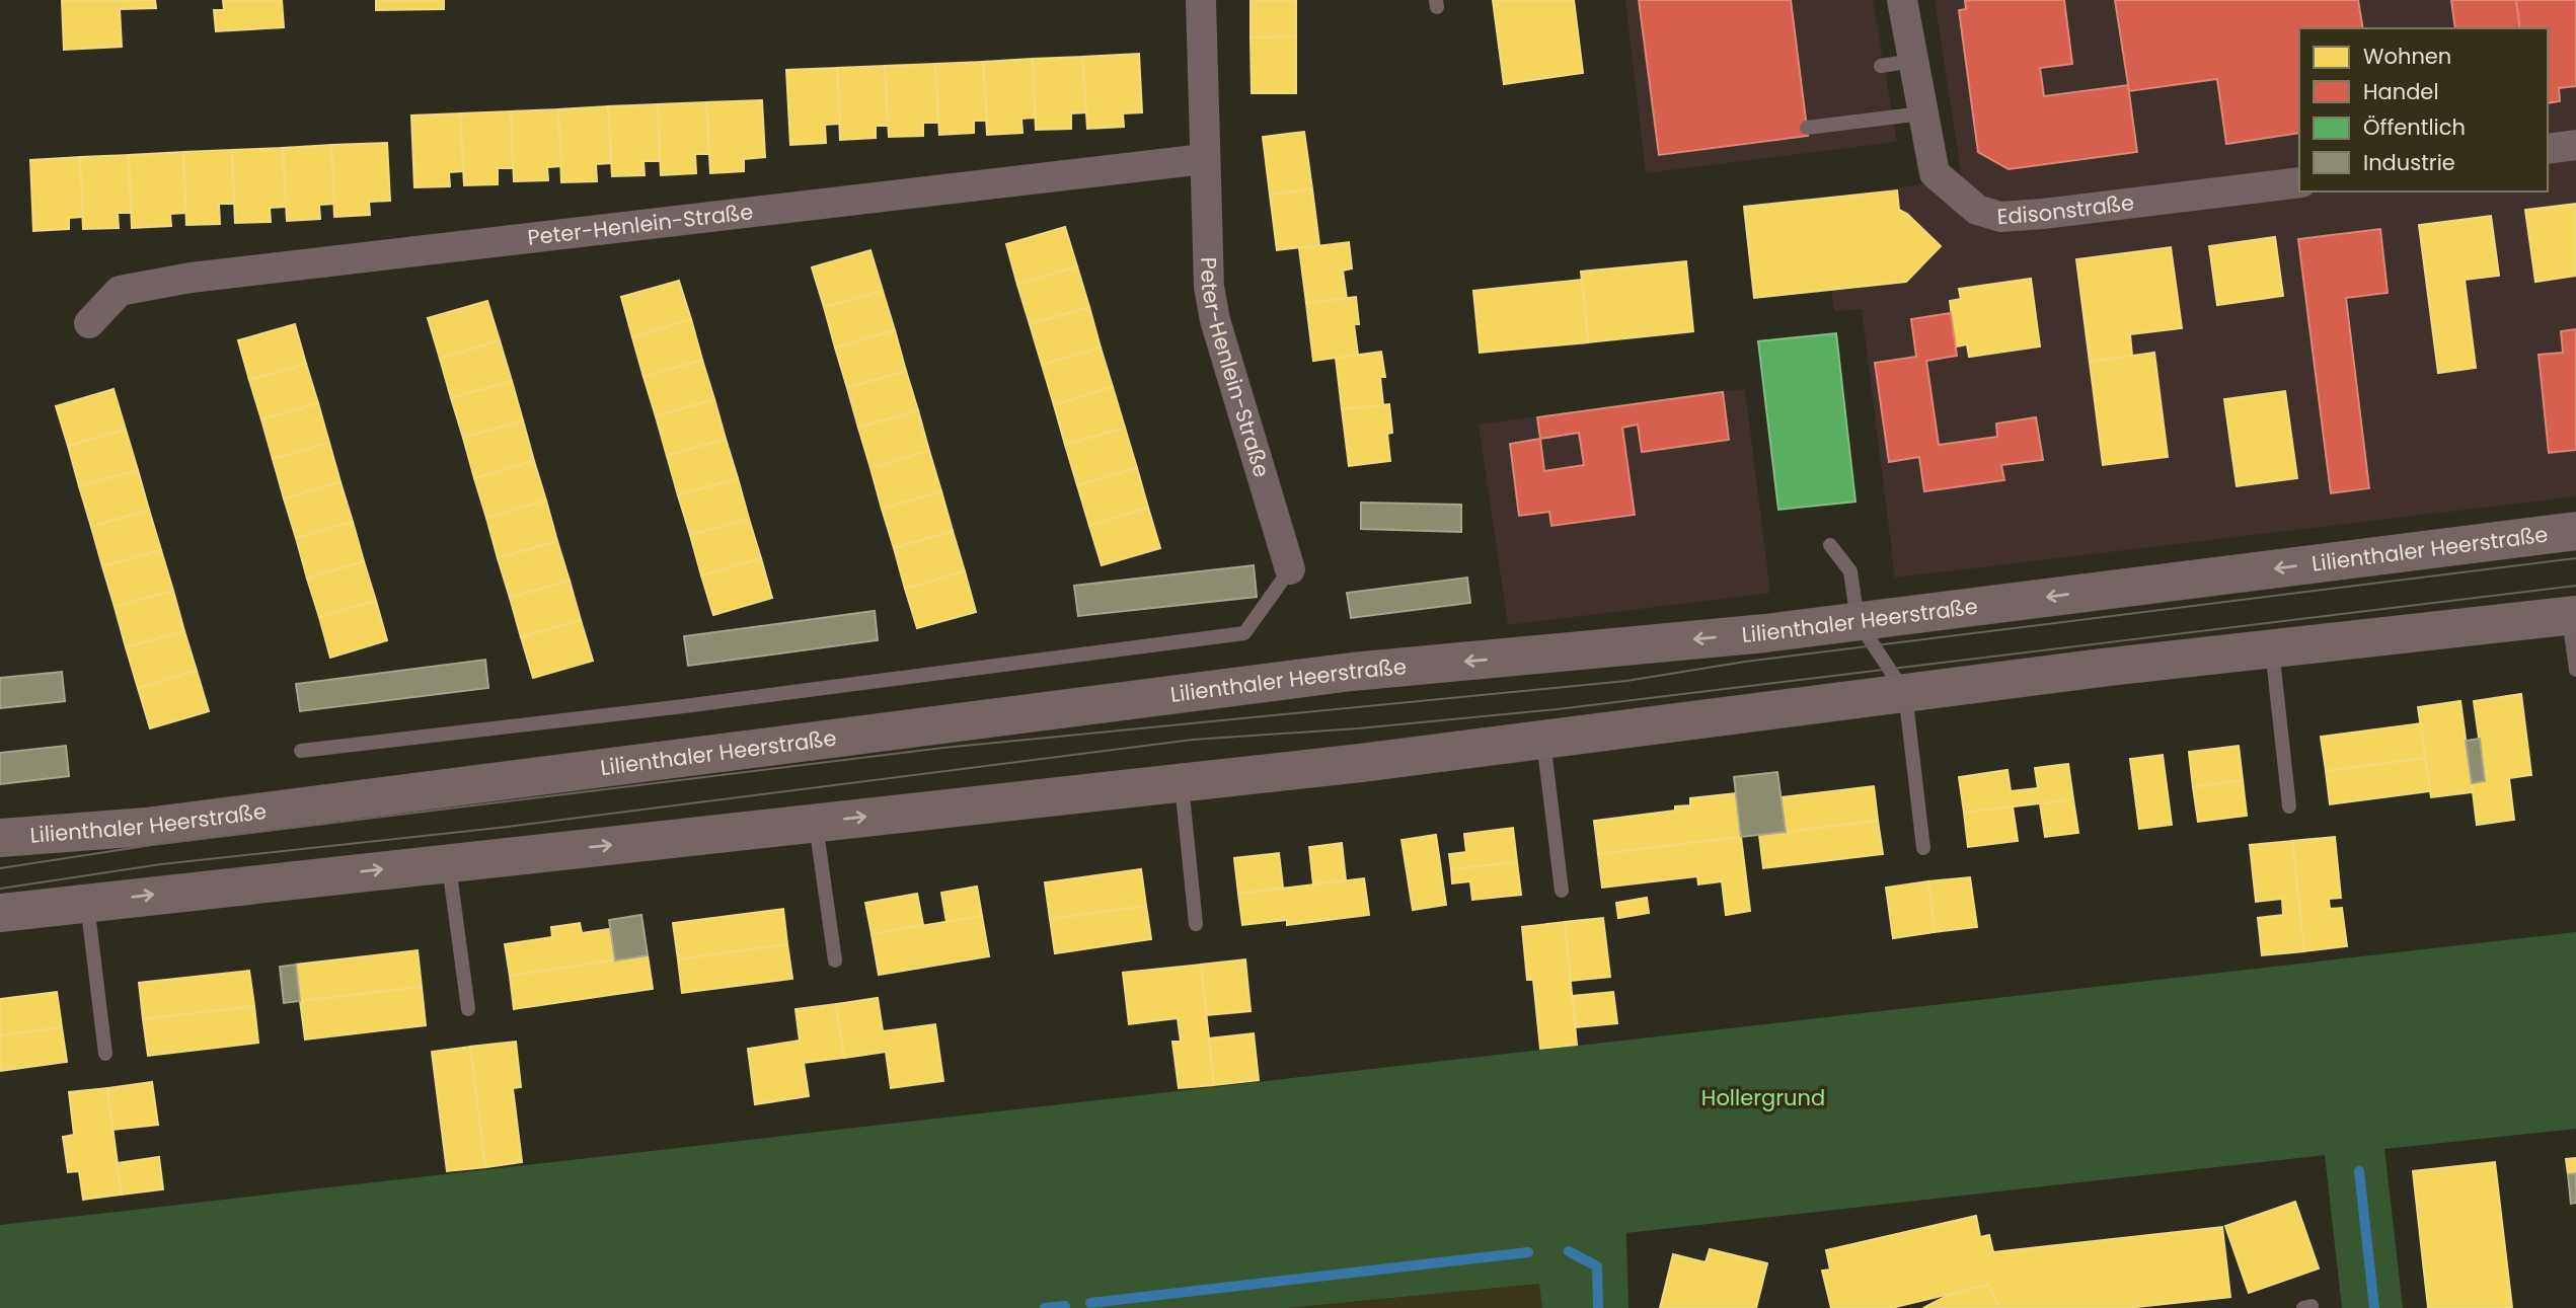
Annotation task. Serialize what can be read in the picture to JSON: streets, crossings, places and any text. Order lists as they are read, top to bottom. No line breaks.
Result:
{"streets":{"main road":["Lilienthaler Heerstraße"],"street":["Edisonstraße","Peter-Henlein-Straße"]},"parks":["Hollergrund"],"legend":["Wohnen","Handel","Öffentlich","Industrie"]}
